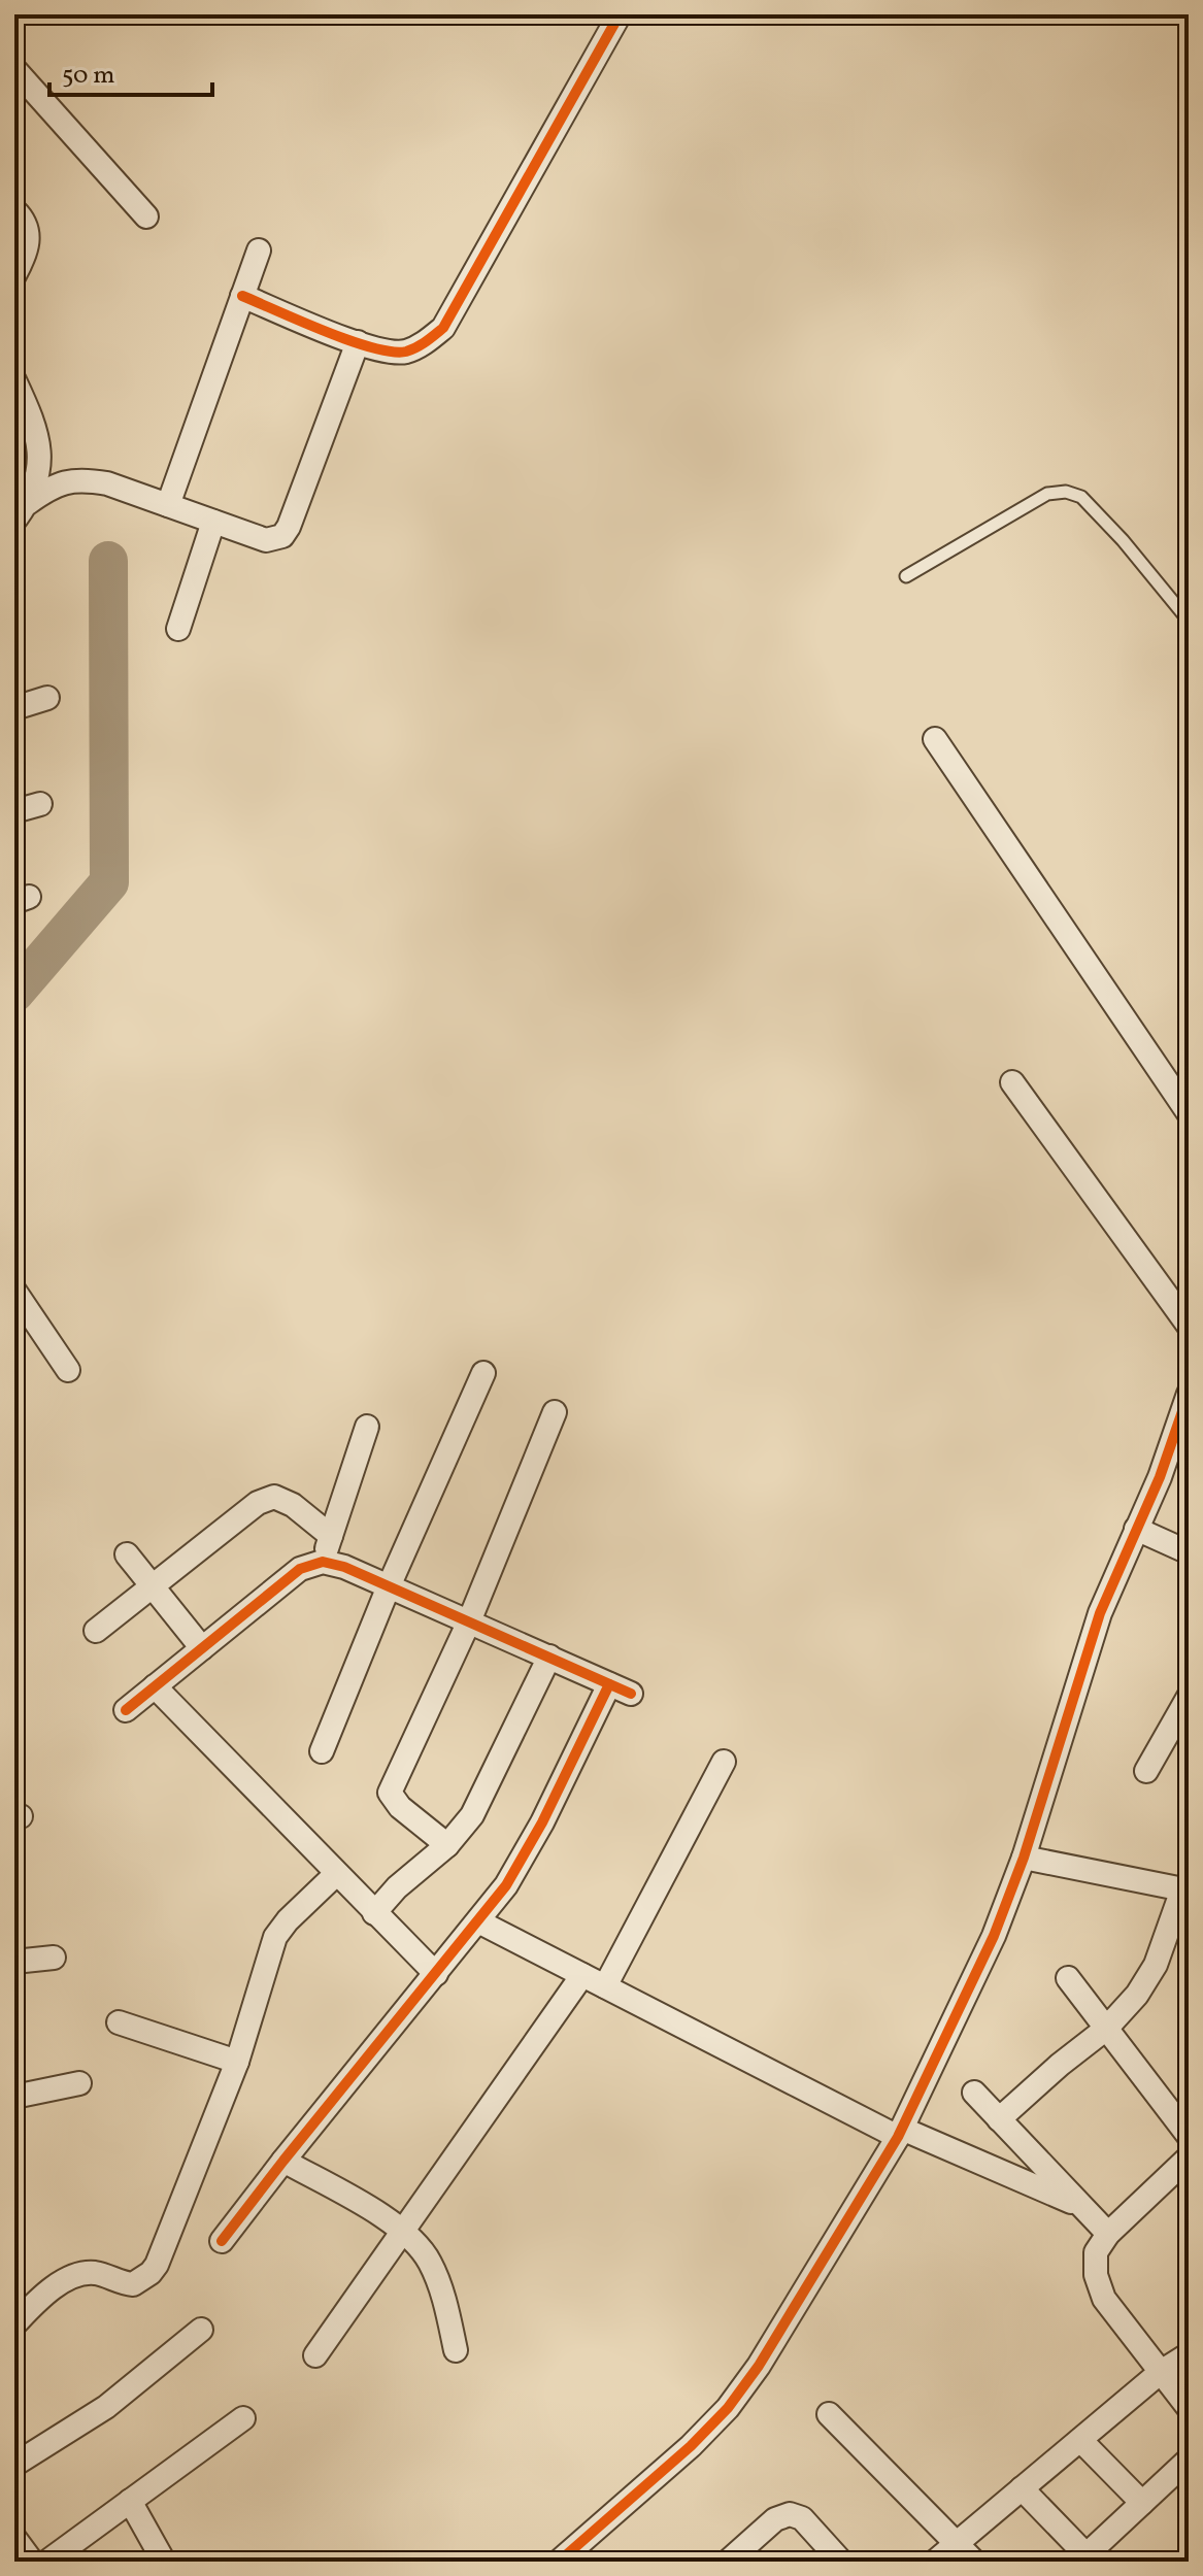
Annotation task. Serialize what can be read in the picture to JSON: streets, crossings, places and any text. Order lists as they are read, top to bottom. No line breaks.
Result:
{"scale_bar":"50 m"}
